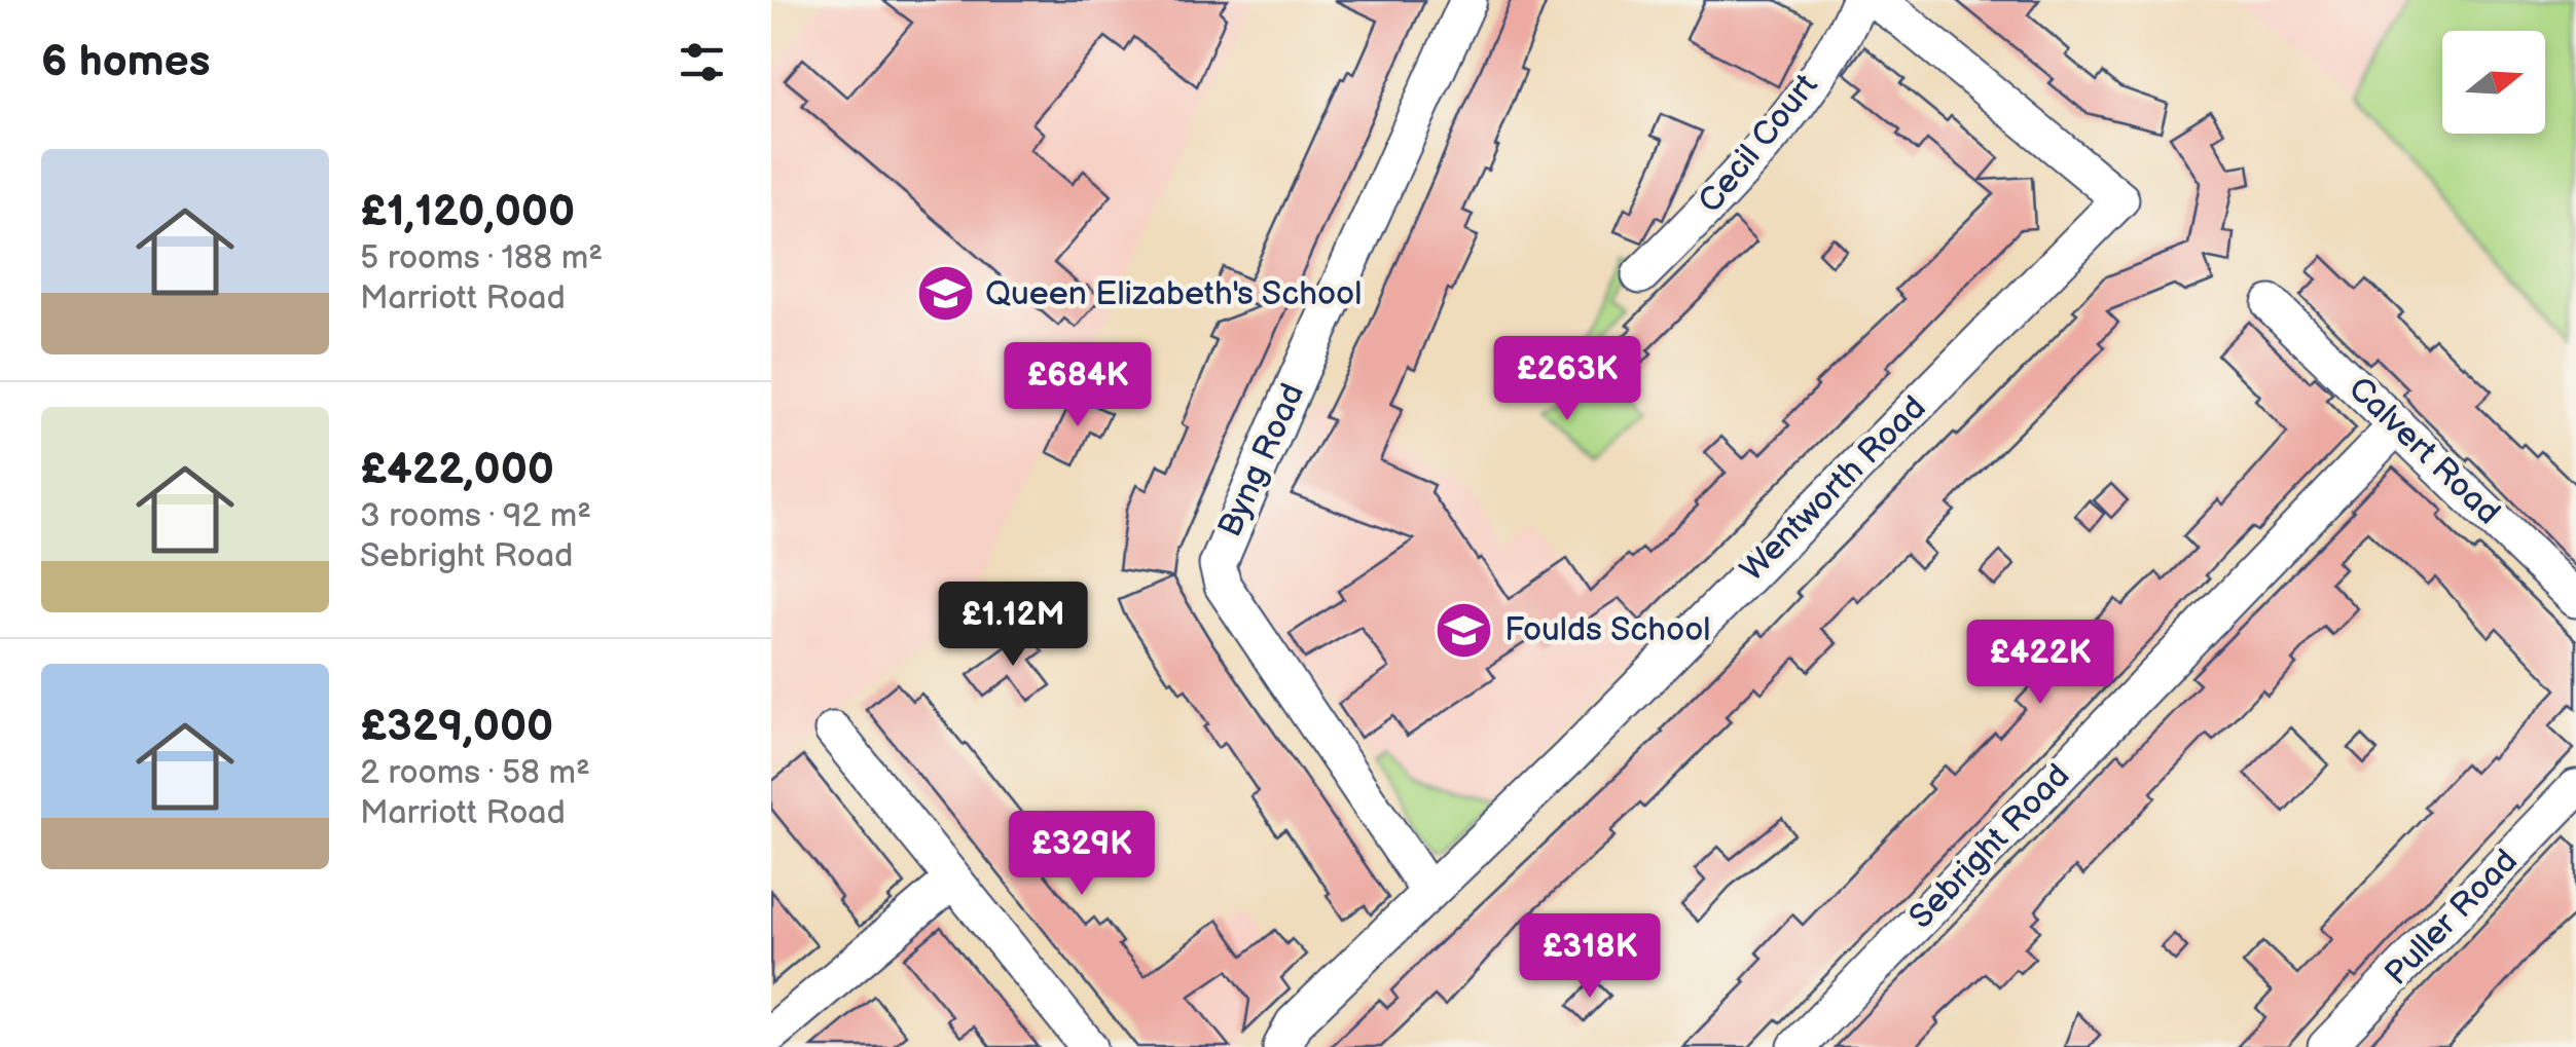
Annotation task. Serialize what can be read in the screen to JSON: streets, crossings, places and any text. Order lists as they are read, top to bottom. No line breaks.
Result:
{"streets":{"street":["Cecil Court","Calvert Road","Byng Road","Wentworth Road","Sebright Road","Puller Road"]},"crossings":[["Calvert Road","Sebright Road"],["Byng Road","Wentworth Road"]],"places":{"school or university":["Queen Elizabeth's School","Foulds School"]},"north":"right","page":{"heading":"6 homes","list":[{"name":"£1,120,000","note":"5 rooms · 188 m² · Marriott Road"},{"name":"£422,000","note":"3 rooms · 92 m² · Sebright Road"},{"name":"£329,000","note":"2 rooms · 58 m² · Marriott Road"}],"price":["£263K","£684K","£1.12M","£422K","£329K","£318K"]}}
